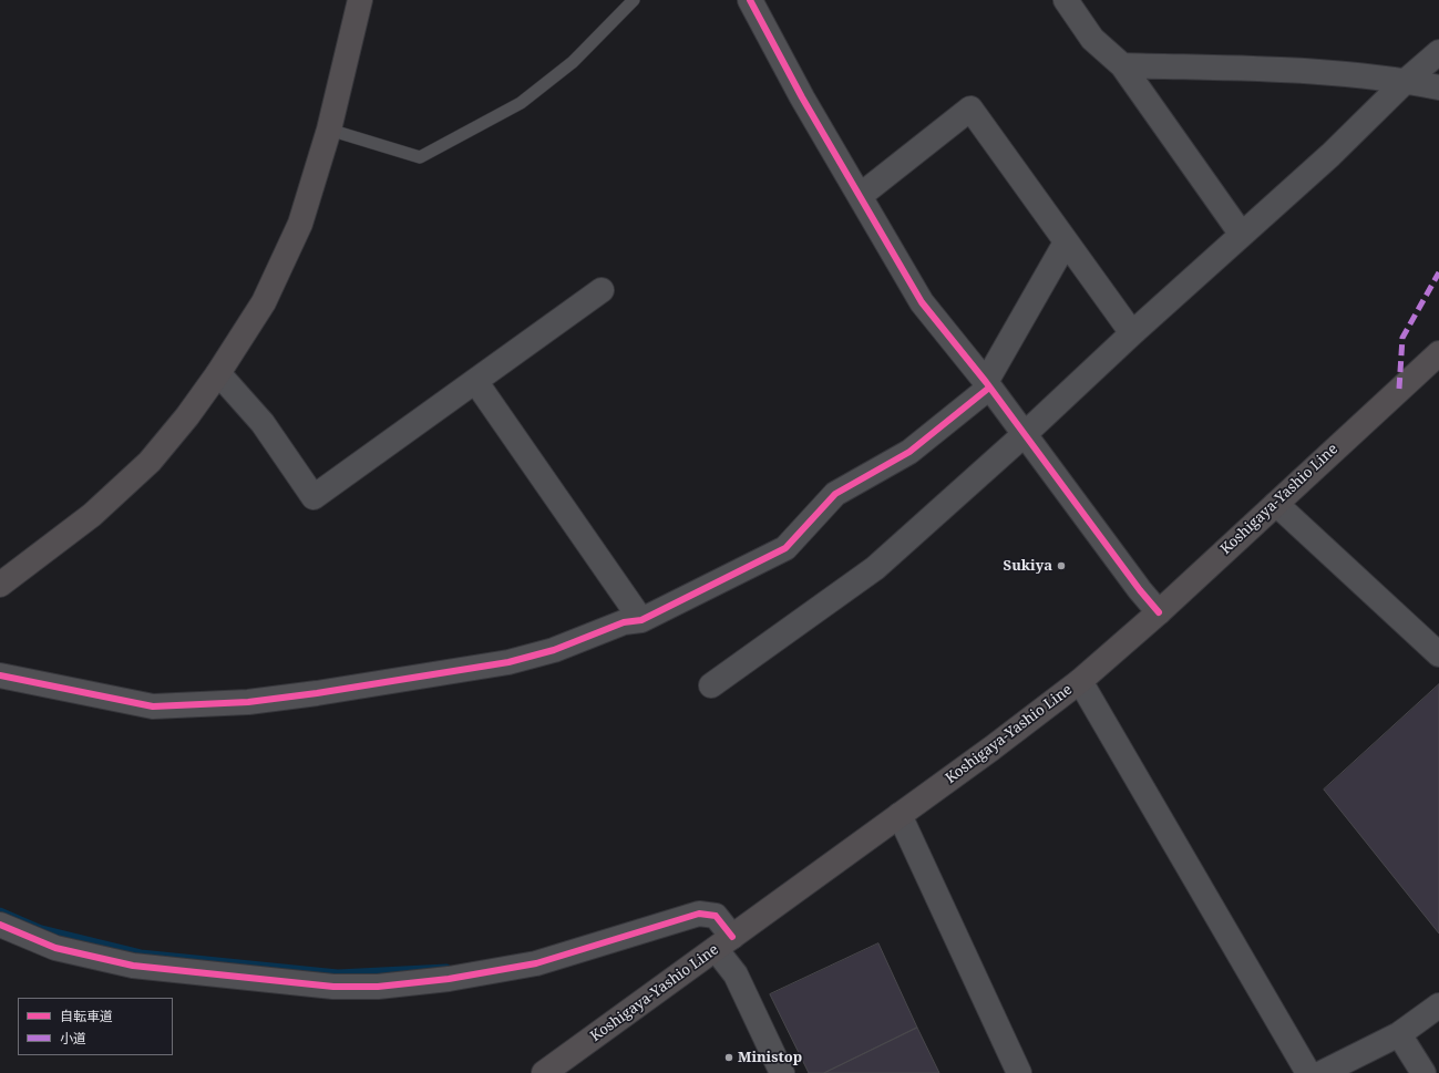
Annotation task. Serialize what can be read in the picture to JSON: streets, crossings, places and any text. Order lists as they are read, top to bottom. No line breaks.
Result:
{"streets":{"main road":["Koshigaya-Yashio Line"]},"places":["Sukiya","Ministop"],"legend":["自転車道","小道"]}
